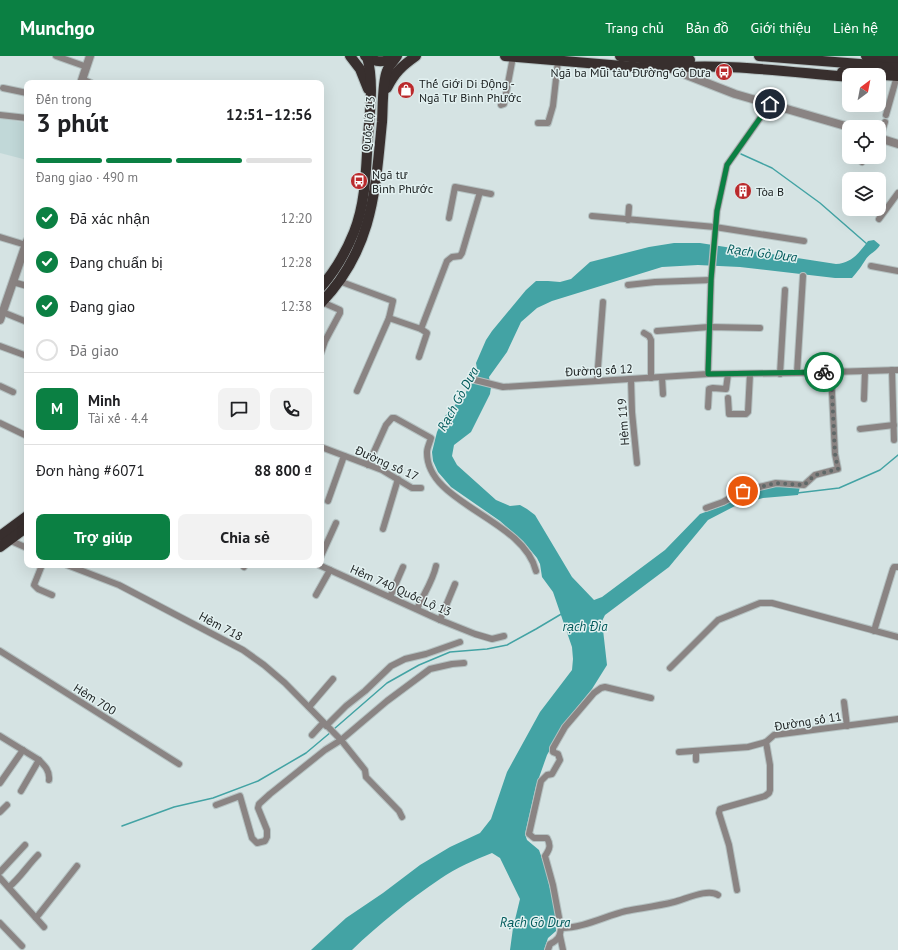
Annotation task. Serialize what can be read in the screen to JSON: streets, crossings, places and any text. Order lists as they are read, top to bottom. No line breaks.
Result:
{"streets":{"highway":["Quốc lộ 13"],"street":["Đường số 12","Hẻm 119","Đường số 17","Hẻm 740 Quốc Lộ 13","Hẻm 718","Hẻm 700","Đường số 11"]},"crossings":[["Đường số 12","Hẻm 119"]],"water":["Rạch Gò Dưa","rạch Đìa"],"places":{"bus stop":["Ngã ba Mũi tàu Đường Gò Dưa","Ngã tư Bình Phước"],"shop":["Thế Giới Di Động - Ngã Tư Bình Phước"],"building":["Tòa B"]},"north":"top right","page":{"header":"Munchgo","nav":["Trang chủ","Bản đồ","Giới thiệu","Liên hệ"],"heading":["3 phút","Đến trong","12:51–12:56"],"panel":["Minh","Tài xế · 4.4","Đơn hàng #6071","88 800 ₫"],"bar":"Đang giao · 490 m","list":[["Đã xác nhận","12:20"],["Đang chuẩn bị","12:28"],["Đang giao","12:38"],"Đã giao"],"round":"M","buttons":["Trợ giúp","Chia sẻ"]}}
